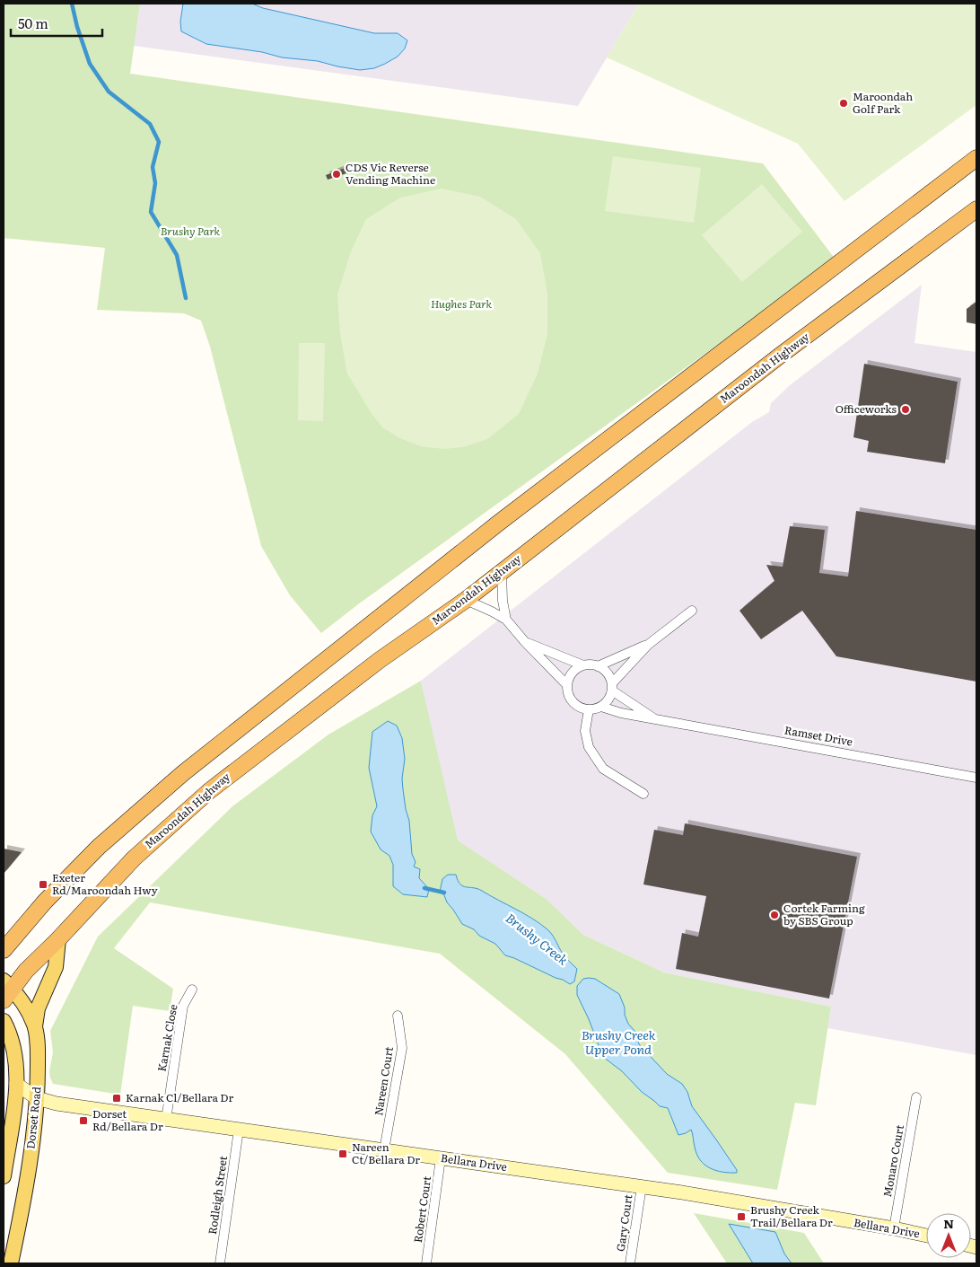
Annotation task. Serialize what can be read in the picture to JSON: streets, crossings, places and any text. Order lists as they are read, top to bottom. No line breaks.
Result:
{"streets":{"highway":["Maroondah Highway"],"main road":["Dorset Road","Bellara Drive"],"street":["Ramset Drive","Karnak Close","Nareen Court","Monaro Court","Rodleigh Street","Robert Court","Gary Court"]},"crossings":[["Maroondah Highway","Dorset Road"],["Karnak Close","Bellara Drive"],["Nareen Court","Bellara Drive"],["Dorset Road","Bellara Drive"],["Monaro Court","Bellara Drive"],["Bellara Drive","Rodleigh Street"],["Bellara Drive","Robert Court"],["Bellara Drive","Gary Court"]],"water":["Brushy Creek","Brushy Creek Upper Pond"],"parks":["Brushy Park","Hughes Park"],"places":{"other":["Maroondah Golf Park","CDS Vic Reverse Vending Machine","Officeworks","Cortek Farming by SBS Group"],"transit":["Exeter Rd/Maroondah Hwy","Karnak Cl/Bellara Dr","Dorset Rd/Bellara Dr","Nareen Ct/Bellara Dr","Brushy Creek Trail/Bellara Dr"]},"scale_bar":"50 m","north":"top"}
